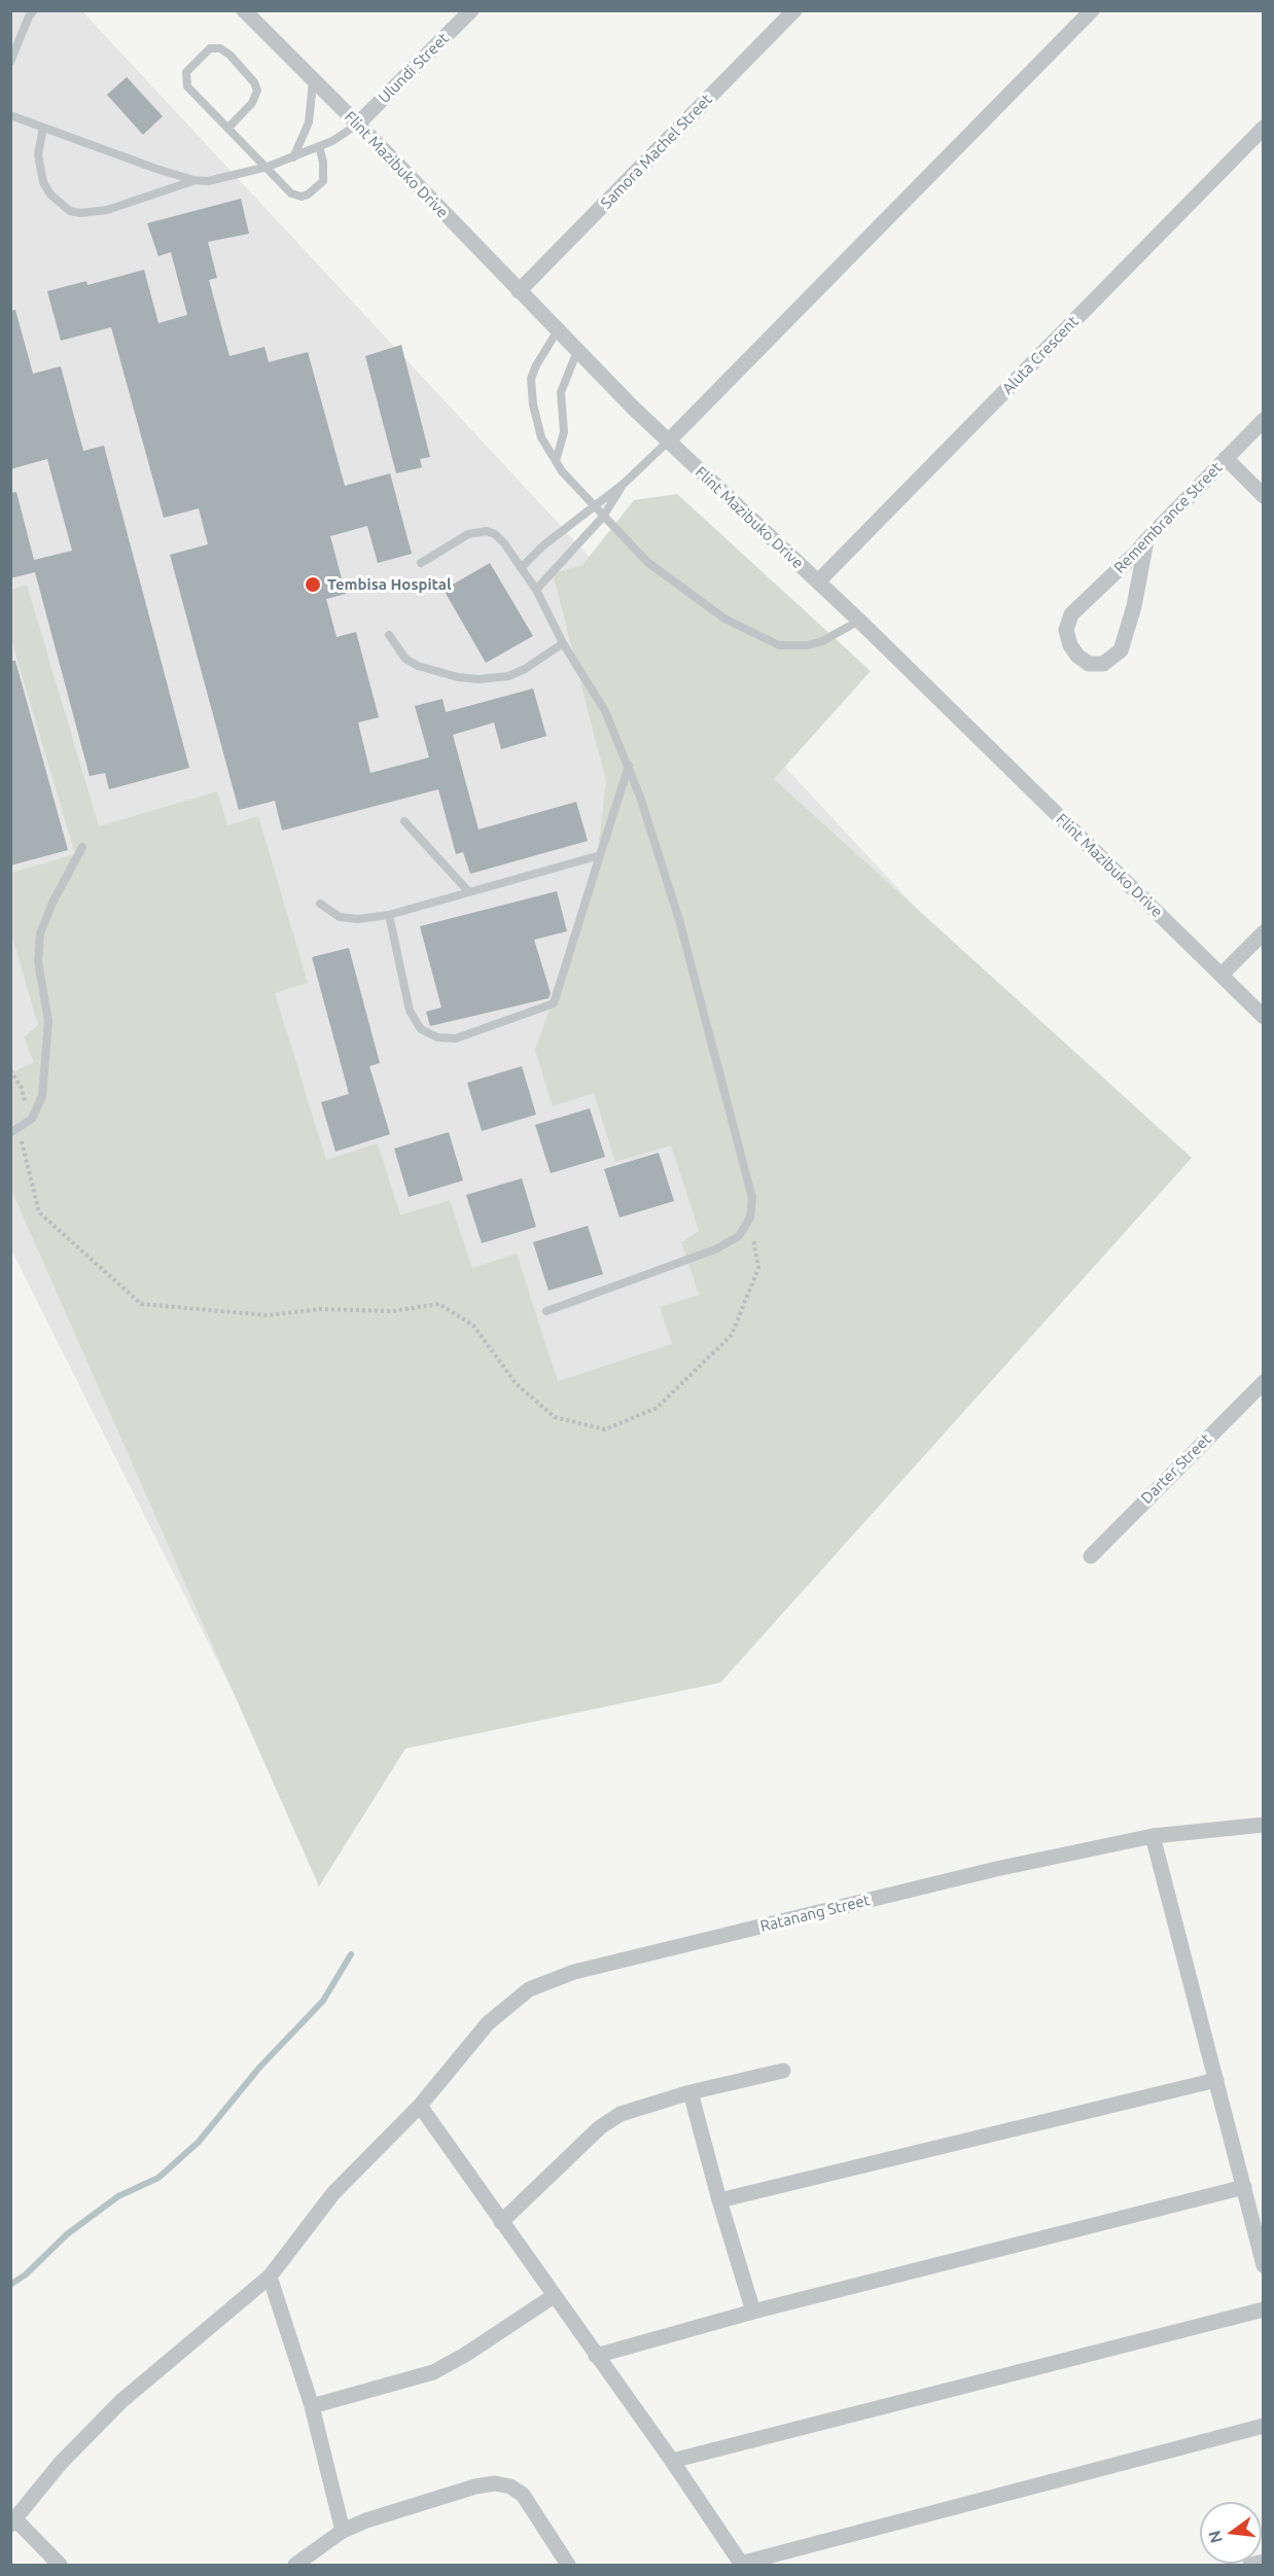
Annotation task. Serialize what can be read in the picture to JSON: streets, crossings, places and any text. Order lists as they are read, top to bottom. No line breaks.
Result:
{"streets":{"street":["Ulundi Street","Samora Machel Street","Flint Mazibuko Drive","Aluta Crescent","Remembrance Street","Darter Street","Ratanang Street"]},"crossings":[["Ulundi Street","Flint Mazibuko Drive"],["Samora Machel Street","Flint Mazibuko Drive"],["Flint Mazibuko Drive","Aluta Crescent"]],"places":["Tembisa Hospital"],"north":"left"}
